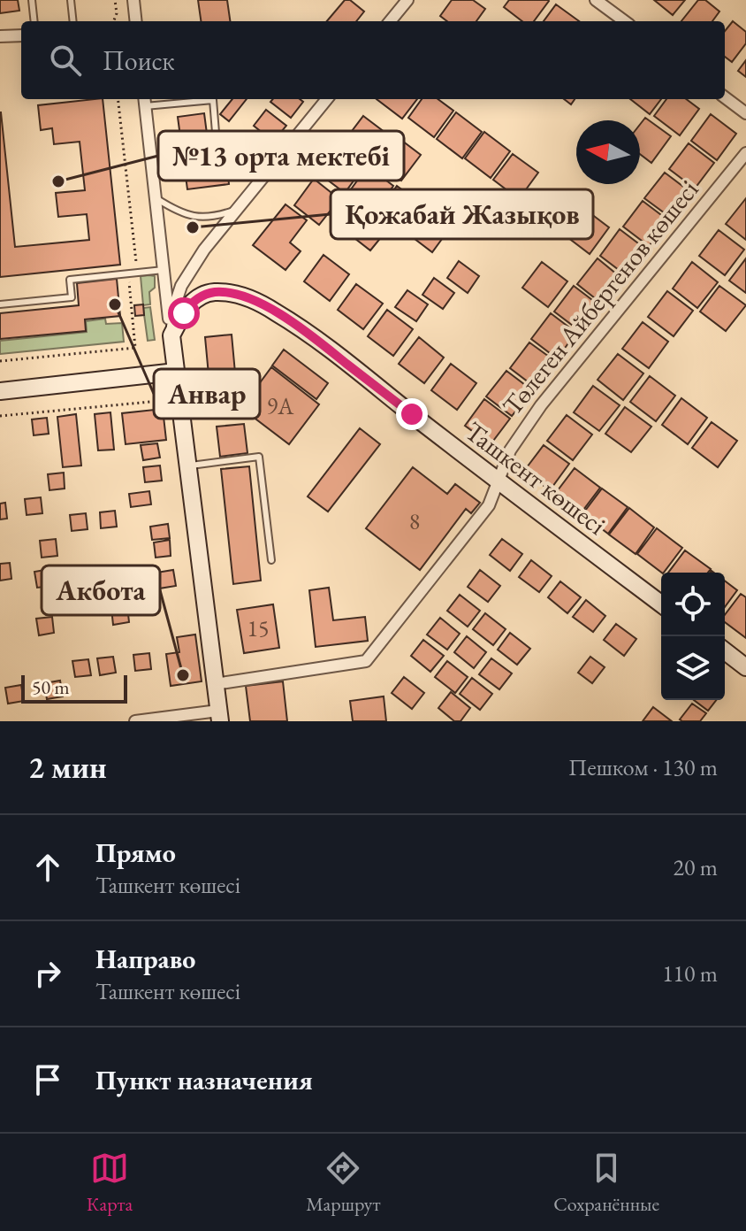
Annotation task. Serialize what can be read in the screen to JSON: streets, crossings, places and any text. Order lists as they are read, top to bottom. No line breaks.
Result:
{"streets":{"main road":["Ташкент көшесі"],"street":["Төлеген Айбергенов көшесі"]},"crossings":[["Төлеген Айбергенов көшесі","Ташкент көшесі"]],"places":["№13 орта мектебі","Қожабай Жазықов","Анвар","Акбота"],"house_numbers":["9А","8","15"],"scale_bar":"50 m","north":"left","page":{"search":"Поиск","scale":"50 m","heading":["2 мин","Пешком · 130 m"],"list":[["Прямо","Ташкент көшесі","20 m"],["Направо","Ташкент көшесі","110 m"],"Пункт назначения"],"nav":["Карта","Маршрут","Сохранённые"]}}
